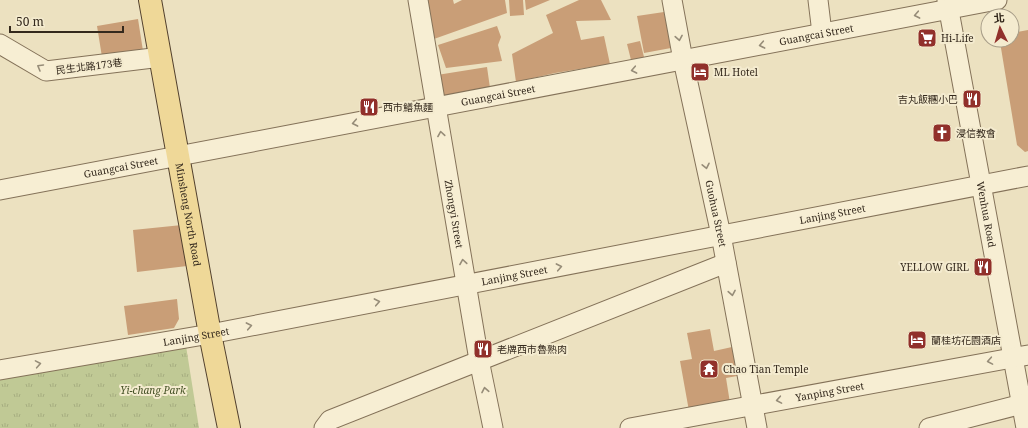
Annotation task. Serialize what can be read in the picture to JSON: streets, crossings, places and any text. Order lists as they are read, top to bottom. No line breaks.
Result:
{"streets":{"main road":["Minsheng North Road"],"street":["Guangcai Street","民生北路173巷","Zhongyi Street","Guohua Street","Lanjing Street","Wenhua Road","Yanping Street"]},"crossings":[["Guangcai Street","Minsheng North Road"],["Guangcai Street","Zhongyi Street"],["Guangcai Street","Guohua Street"],["Guangcai Street","Wenhua Road"],["民生北路173巷","Minsheng North Road"],["Minsheng North Road","Lanjing Street"],["Zhongyi Street","Lanjing Street"],["Guohua Street","Lanjing Street"],["Guohua Street","Yanping Street"],["Lanjing Street","Wenhua Road"],["Wenhua Road","Yanping Street"]],"one_way":["Guangcai Street","民生北路173巷","Zhongyi Street","Guohua Street"],"parks":["Yi-chang Park"],"places":{"supermarket":["Hi-Life"],"hotel":["ML Hotel","蘭桂坊花園酒店"],"restaurant":["吉丸飯糰小巴","西市鱔魚麵","YELLOW GIRL","老牌西市魯熟肉"],"church":["浸信教會"],"temple":["Chao Tian Temple"]},"scale_bar":"50 m","north":"top"}
